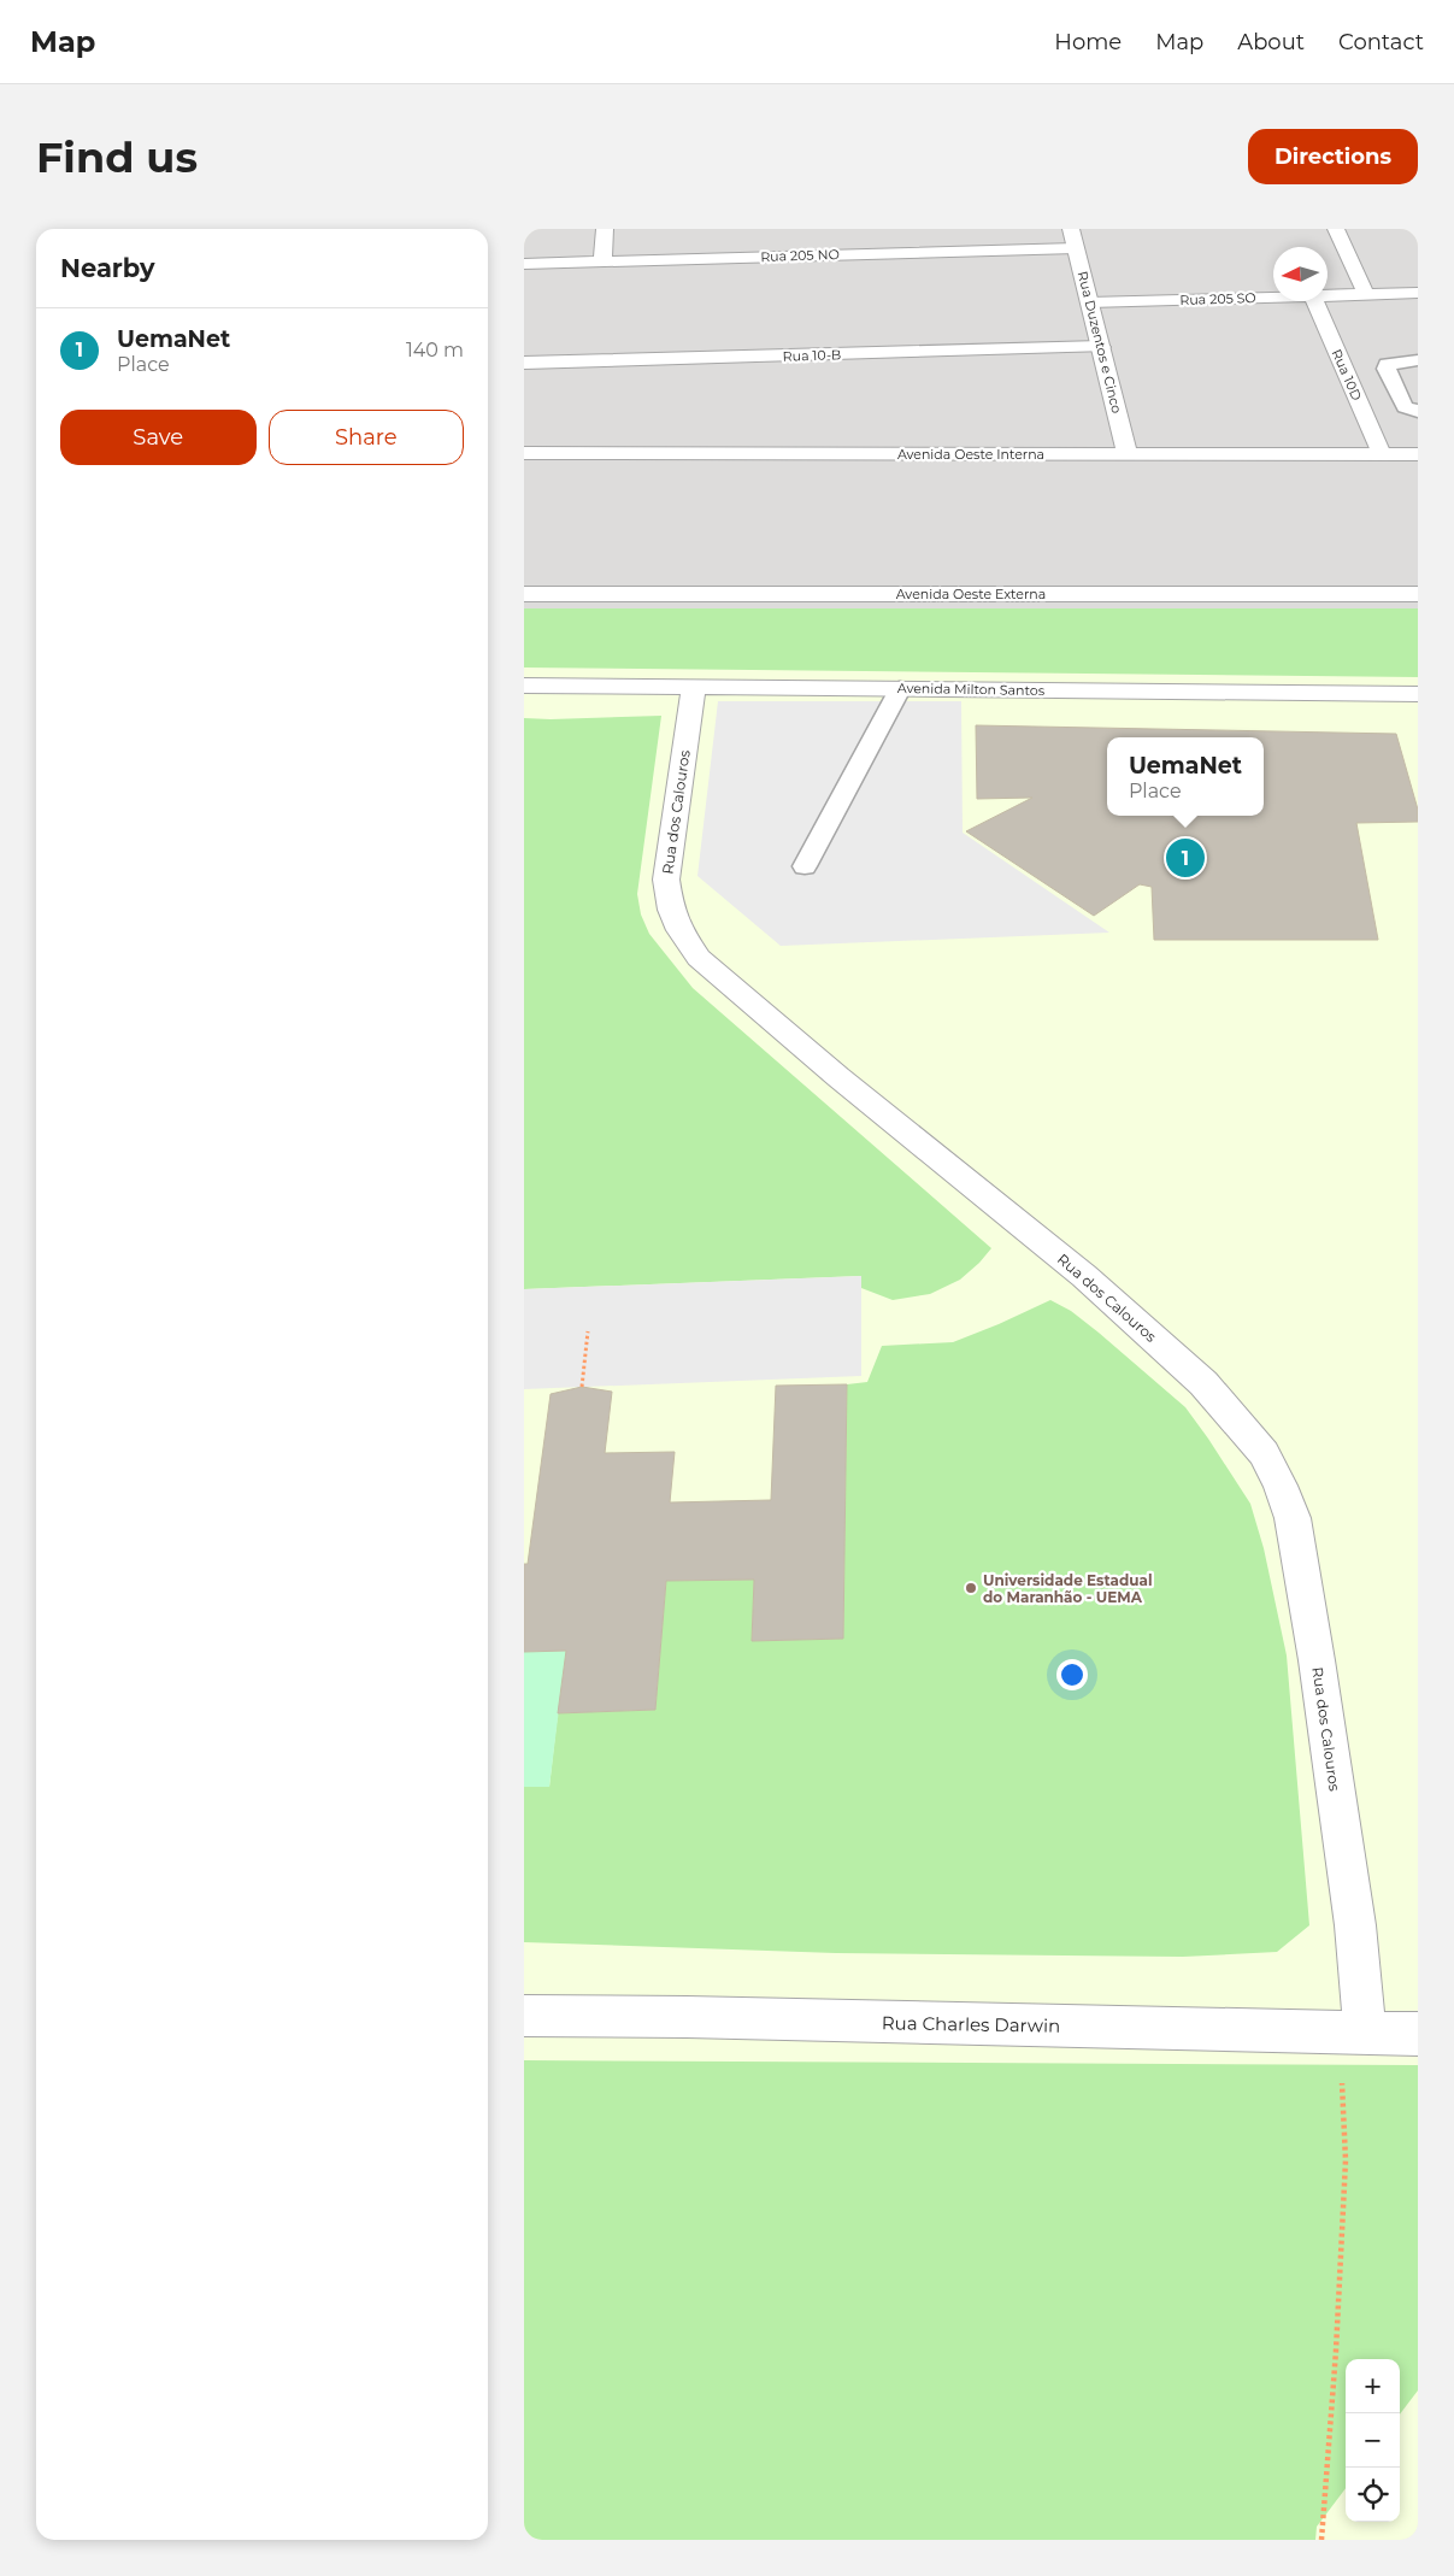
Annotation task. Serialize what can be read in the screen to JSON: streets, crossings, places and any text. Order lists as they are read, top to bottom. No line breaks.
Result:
{"streets":{"street":["Rua 205 NO","Rua 205 SO","Rua Duzentos e Cinco","Rua 10-B","Rua 10D","Avenida Oeste Interna","Avenida Oeste Externa","Avenida Milton Santos","Rua dos Calouros","Rua Charles Darwin"]},"crossings":[["Rua 205 NO","Rua Duzentos e Cinco"],["Rua 205 SO","Rua Duzentos e Cinco"],["Rua Duzentos e Cinco","Rua 10-B"],["Rua Duzentos e Cinco","Avenida Oeste Interna"],["Rua 10D","Avenida Oeste Interna"],["Avenida Milton Santos","Rua dos Calouros"],["Rua dos Calouros","Rua Charles Darwin"]],"places":["Universidade Estadual do Maranhão - UEMA"],"north":"left","page":{"header":"Map","nav":["Home","Map","About","Contact"],"buttons":["Directions",["Save","Share"]],"title":"Find us","heading":"Nearby","list":[{"mark":"1","name":"UemaNet","note":"Place","value":"140 m"}],"popup":["UemaNet","Place"],"pins":"1","map_buttons":["+","−"]}}
